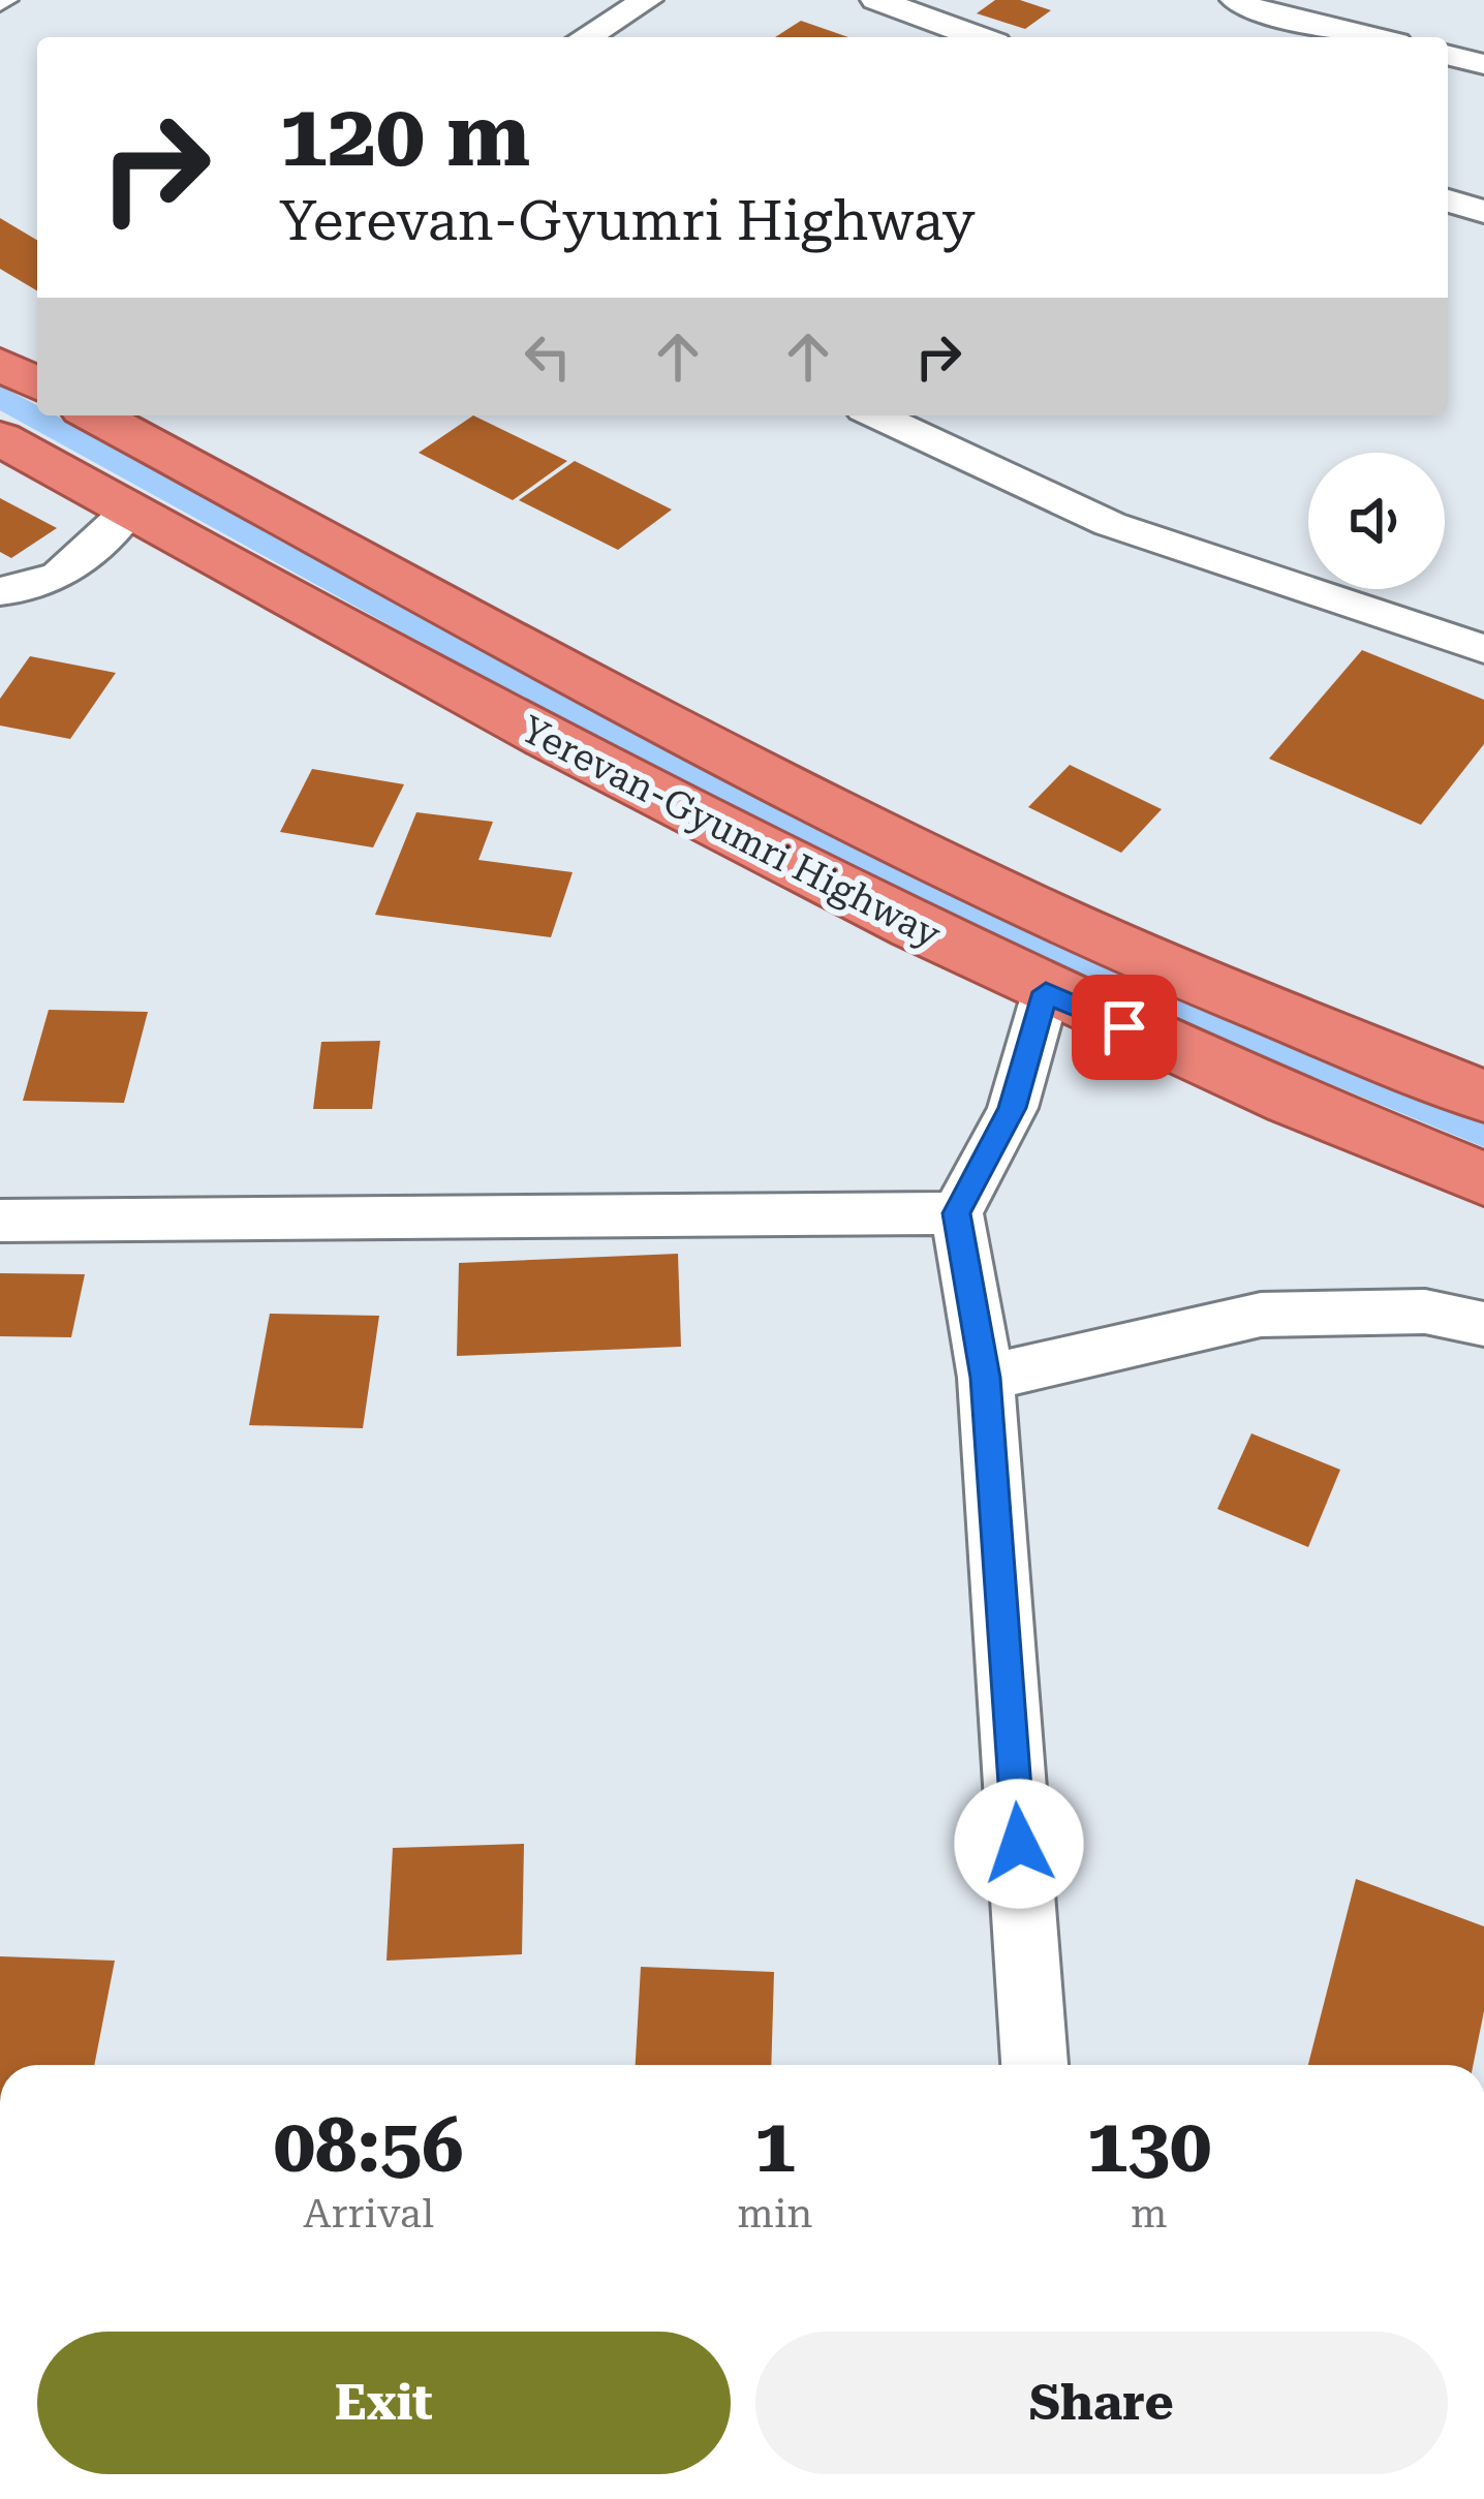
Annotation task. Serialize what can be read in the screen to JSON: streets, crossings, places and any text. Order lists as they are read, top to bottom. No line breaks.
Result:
{"streets":{"highway":["Yerevan-Gyumri Highway"]},"page":{"turn":["120 m","Yerevan-Gyumri Highway"],"eta":["08:56","Arrival","1","min","130","m"],"buttons":["Exit","Share"]}}
